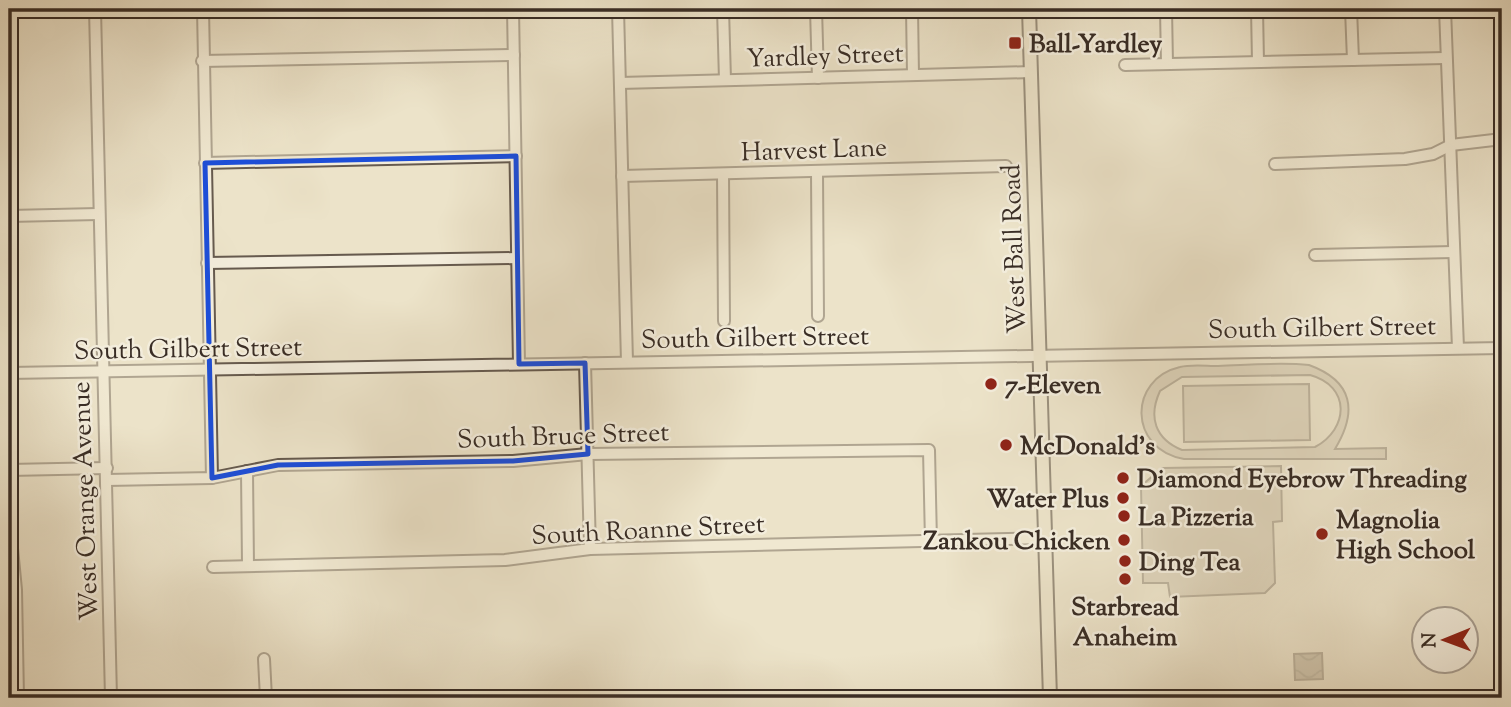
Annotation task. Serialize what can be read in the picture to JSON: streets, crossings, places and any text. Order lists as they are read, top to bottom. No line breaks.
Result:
{"streets":{"main road":["West Ball Road"],"street":["Yardley Street","Harvest Lane","South Gilbert Street","South Bruce Street","West Orange Avenue","South Roanne Street"]},"crossings":[["Yardley Street","West Ball Road"],["West Ball Road","South Gilbert Street"],["West Ball Road","South Roanne Street"],["South Gilbert Street","West Orange Avenue"],["South Bruce Street","West Orange Avenue"],["South Bruce Street","South Roanne Street"]],"places":{"transit":["Ball-Yardley"],"other":["7-Eleven","McDonald's","Diamond Eyebrow Threading","Water Plus","La Pizzeria","Magnolia High School","Zankou Chicken","Ding Tea","Starbread Anaheim"]},"north":"left"}
